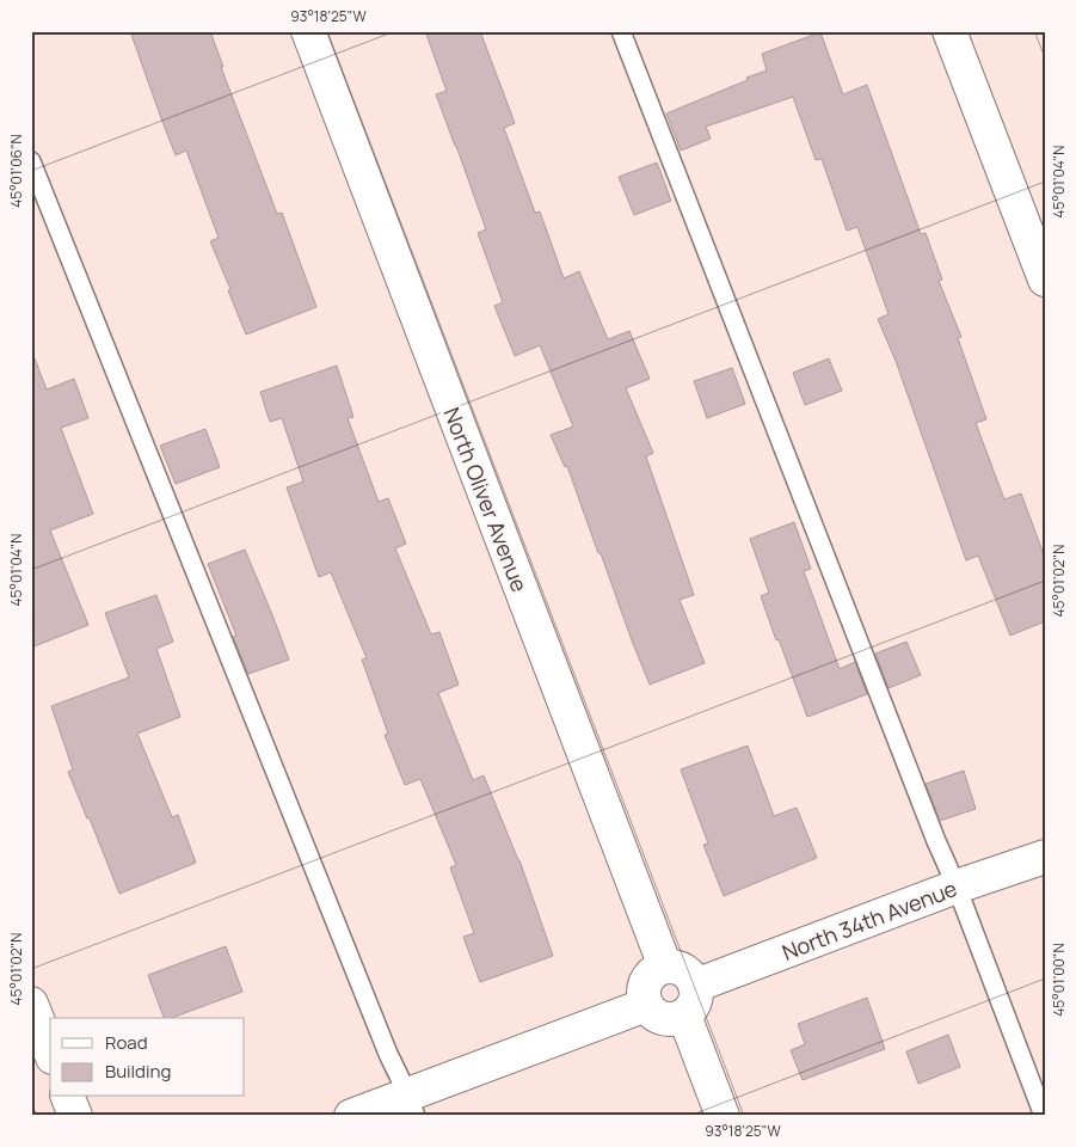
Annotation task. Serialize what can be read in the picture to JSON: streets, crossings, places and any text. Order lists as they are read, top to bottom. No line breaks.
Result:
{"streets":{"street":["North Oliver Avenue","North 34th Avenue"]},"crossings":[["North Oliver Avenue","North 34th Avenue"]],"legend":["Road","Building"],"coordinates":["93°18'25\"W","45°01'06\"N","45°01'04\"N","45°01'02\"N","45°01'00\"N"]}
